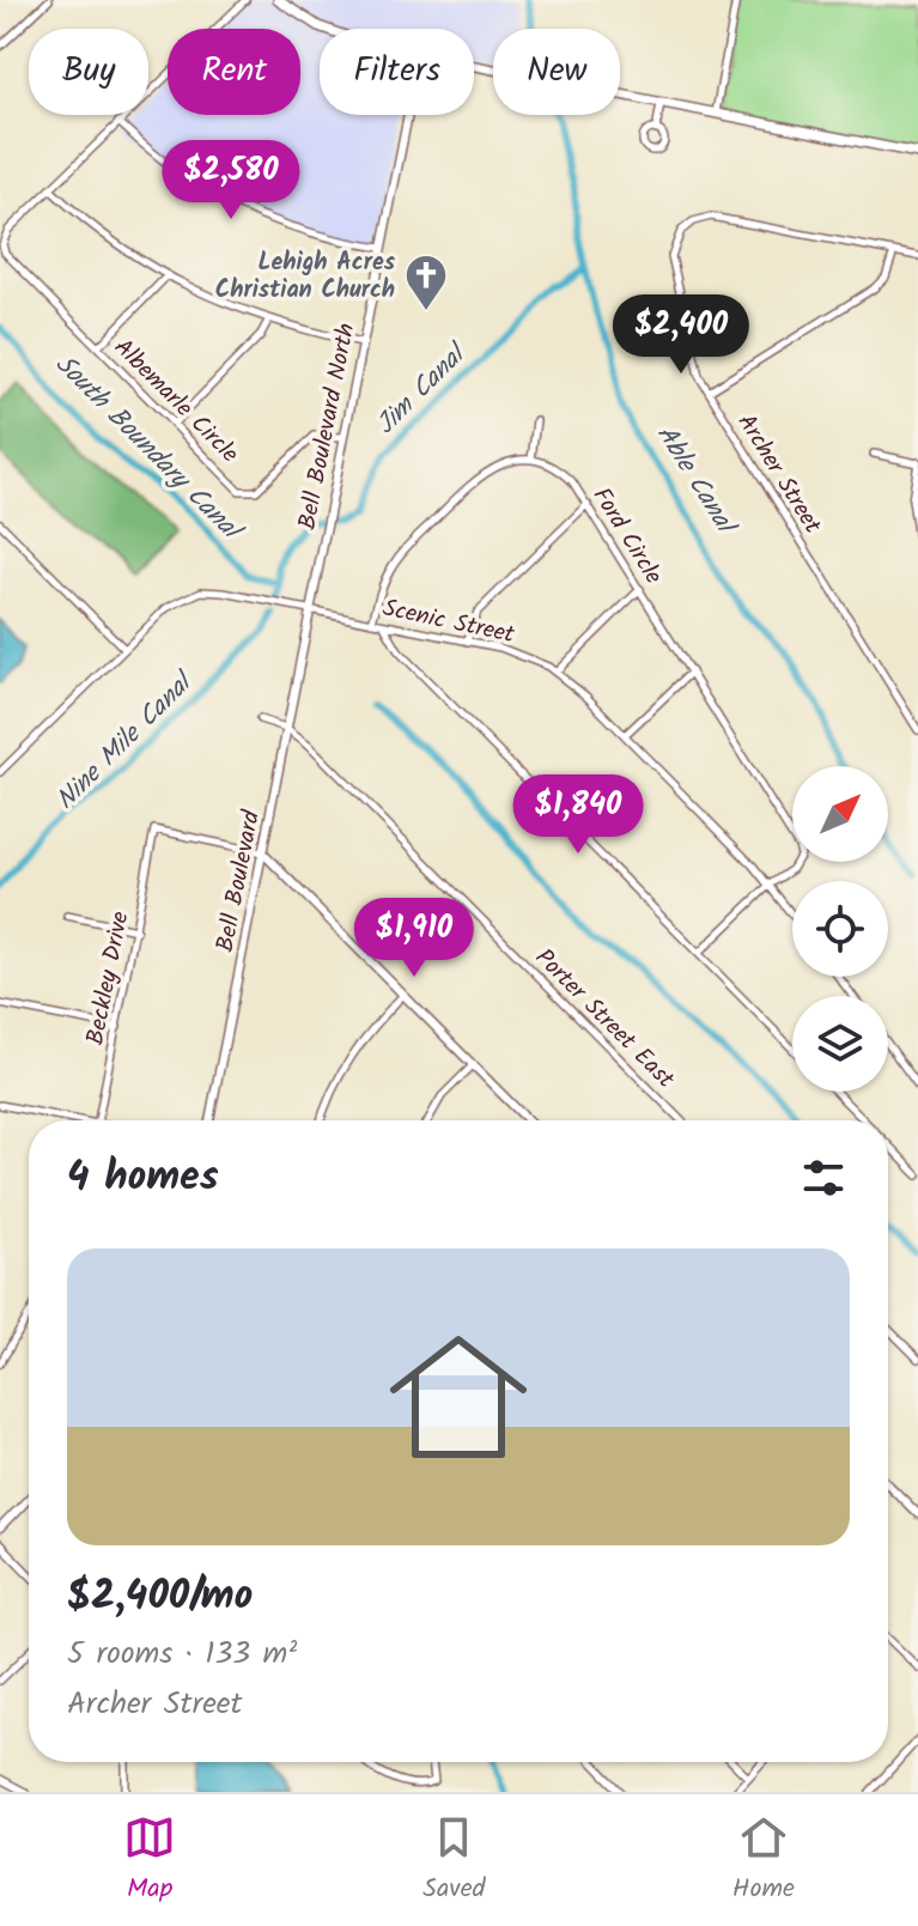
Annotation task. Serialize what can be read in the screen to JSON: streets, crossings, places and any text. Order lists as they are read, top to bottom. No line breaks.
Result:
{"streets":{"street":["Albemarle Circle","Bell Boulevard North","Archer Street","Ford Circle","Scenic Street","Bell Boulevard","Beckley Drive","Porter Street East"]},"crossings":[["Albemarle Circle","Bell Boulevard North"],["Bell Boulevard North","Scenic Street"],["Bell Boulevard North","Bell Boulevard"],["Ford Circle","Scenic Street"],["Bell Boulevard","Beckley Drive"],["Bell Boulevard","Porter Street East"]],"water":["Jim Canal","South Boundary Canal","Able Canal","Nine Mile Canal"],"places":{"church":["Lehigh Acres Christian Church"]},"north":"top right","page":{"chip":["Buy","Rent","Filters","New"],"price":["$2,580","$2,400","$1,840","$1,910"],"heading":"4 homes","list":[{"name":"$2,400/mo","note":"5 rooms · 133 m² · Archer Street"}],"tabs":["Map","Saved","Home"]}}
